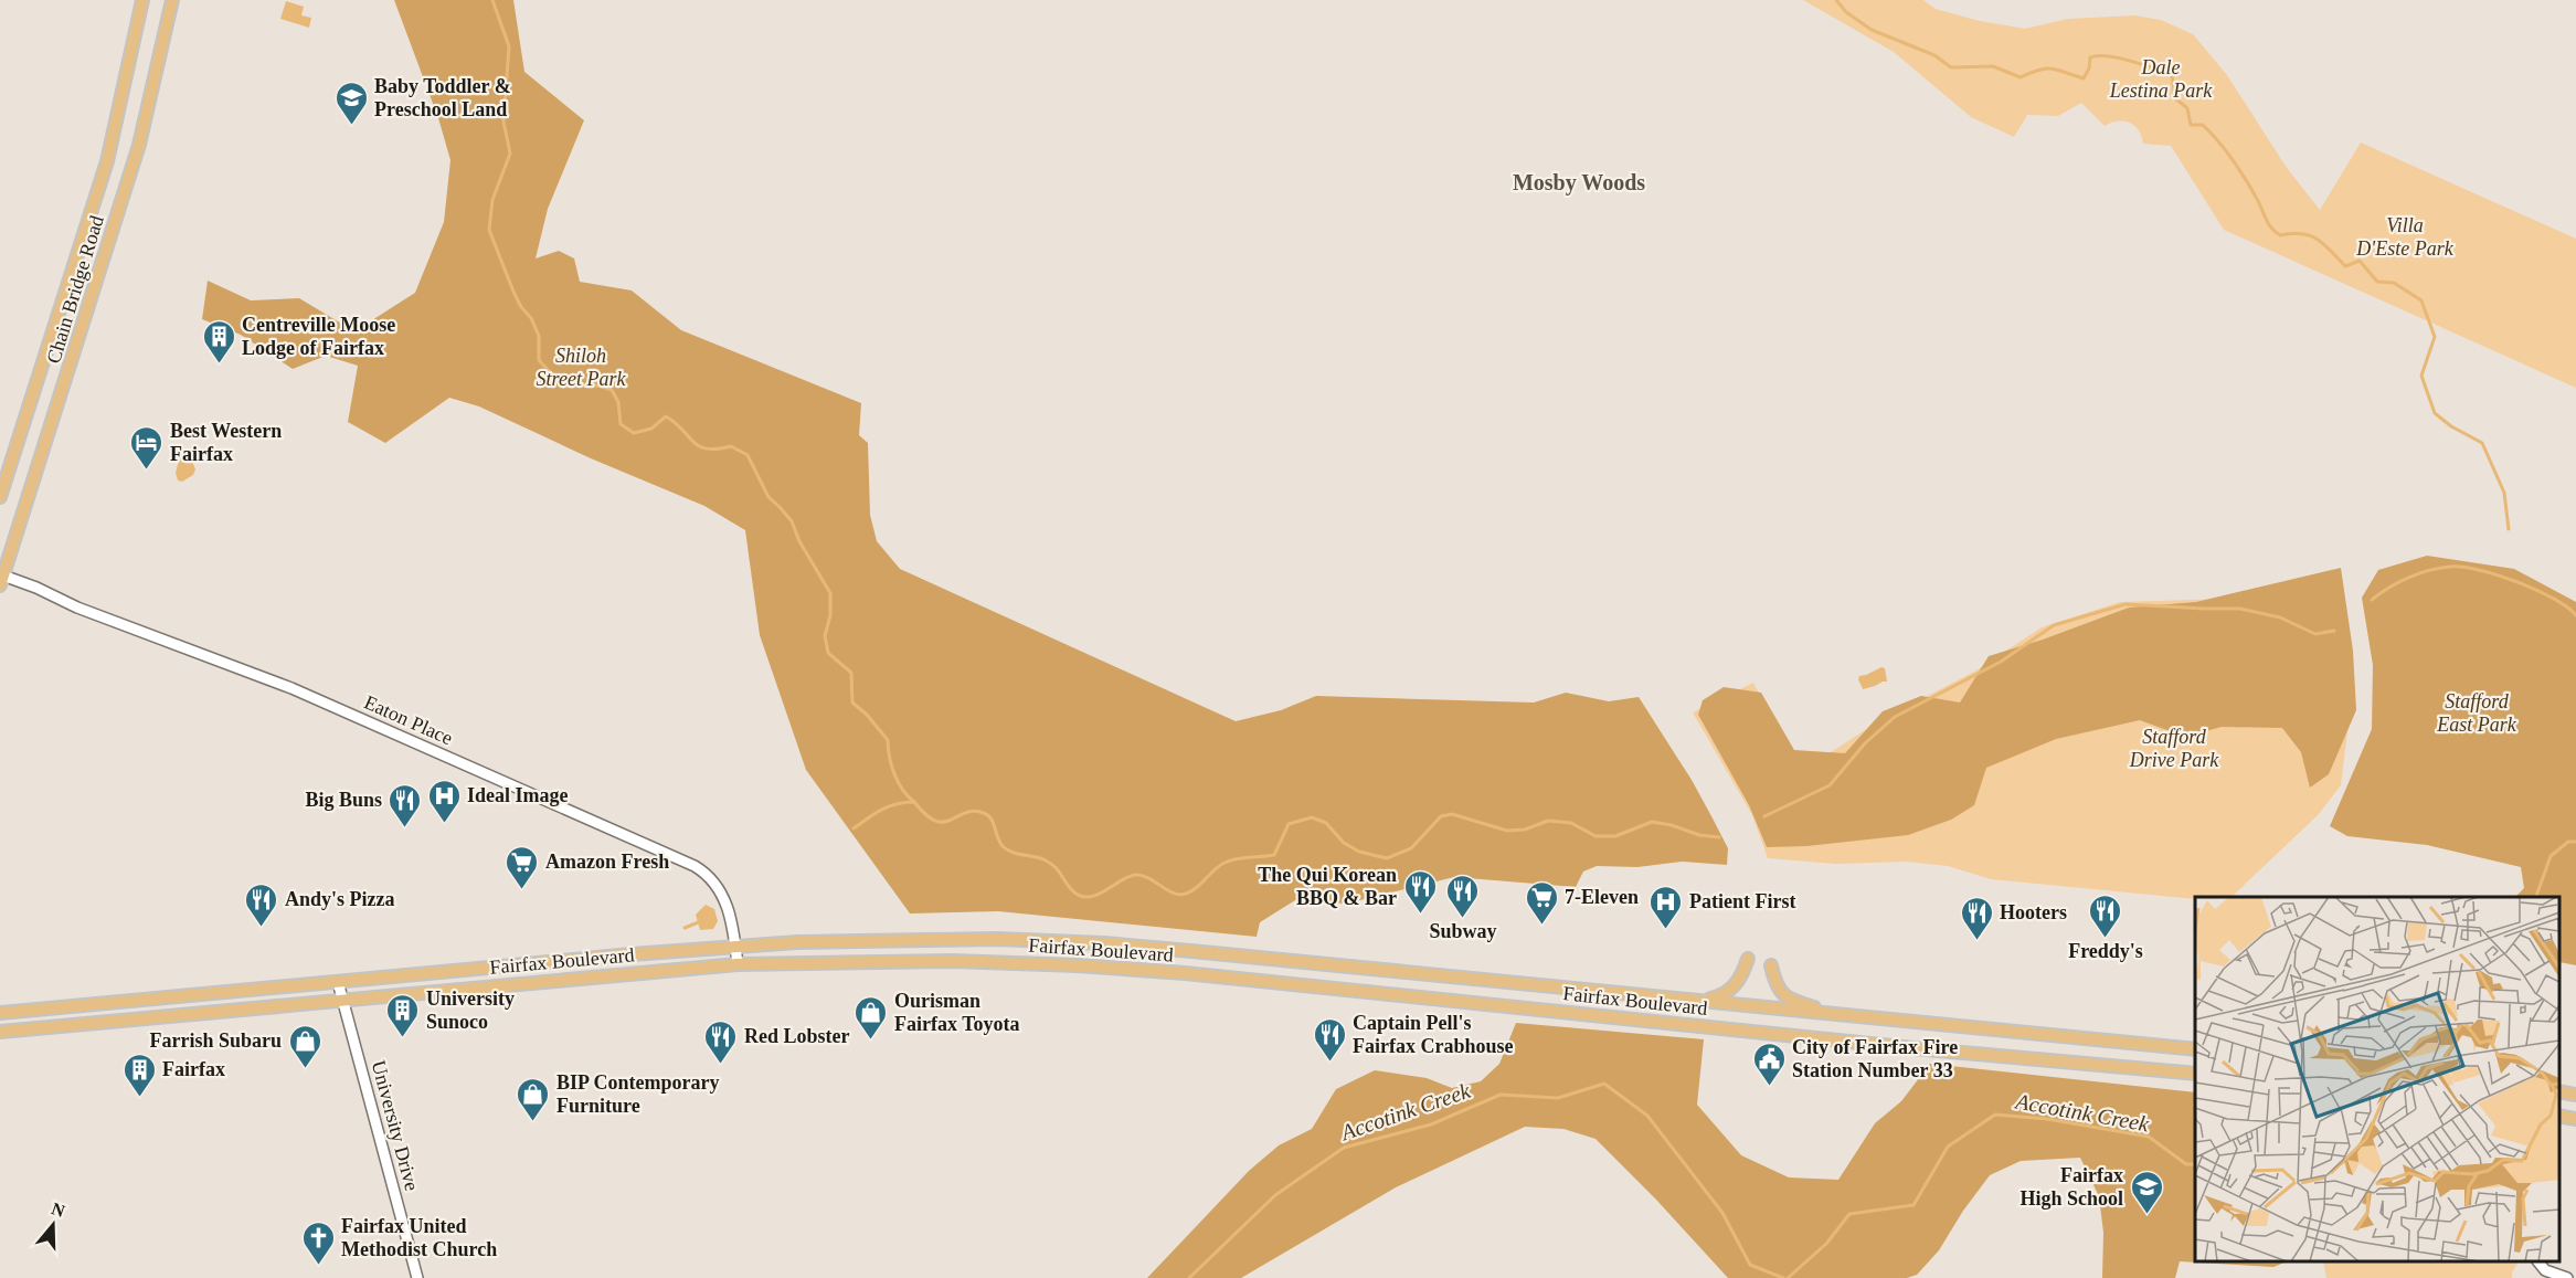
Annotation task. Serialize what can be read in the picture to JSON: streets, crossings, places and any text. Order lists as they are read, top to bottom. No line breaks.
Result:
{"streets":{"main road":["Chain Bridge Road","Fairfax Boulevard"],"street":["Eaton Place","University Drive"]},"crossings":[["Chain Bridge Road","Eaton Place"],["Eaton Place","Fairfax Boulevard"],["Fairfax Boulevard","University Drive"]],"districts":["Mosby Woods"],"water":["Accotink Creek"],"parks":["Dale Lestina Park","Villa D'Este Park","Shiloh Street Park","Stafford East Park","Stafford Drive Park"],"places":{"school or university":["Baby Toddler & Preschool Land","Fairfax High School"],"building":["Centreville Moose Lodge of Fairfax","University Sunoco","Fairfax"],"hotel":["Best Western Fairfax"],"hospital":["Ideal Image","Patient First"],"restaurant":["Big Buns","The Qui Korean BBQ & Bar","Subway","Andy's Pizza","Freddy's","Hooters","Captain Pell's Fairfax Crabhouse","Red Lobster"],"supermarket":["Amazon Fresh","7-Eleven"],"shop":["Ourisman Fairfax Toyota","Farrish Subaru","BIP Contemporary Furniture"],"public building":["City of Fairfax Fire Station Number 33"],"church":["Fairfax United Methodist Church"]},"north":"top"}
